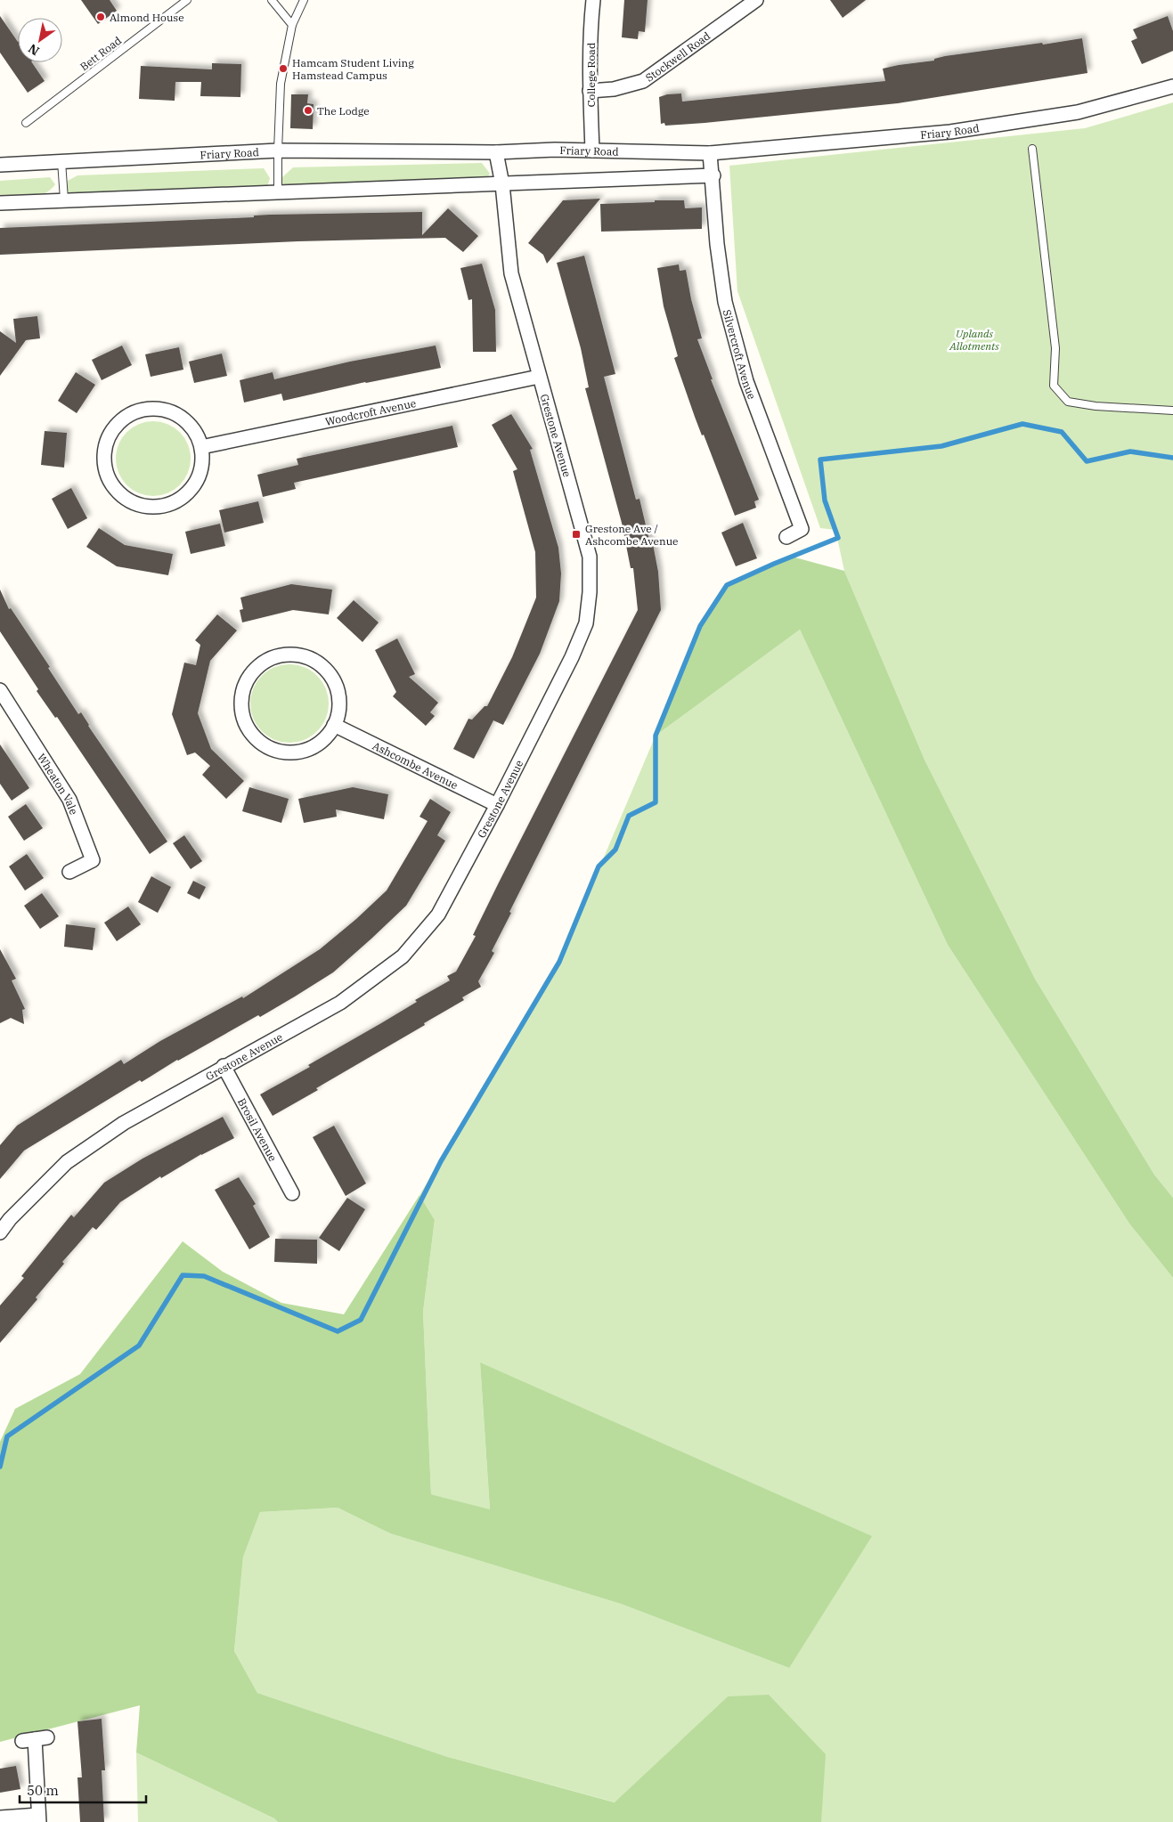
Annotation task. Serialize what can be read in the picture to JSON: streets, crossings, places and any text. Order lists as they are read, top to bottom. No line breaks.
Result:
{"streets":{"street":["Stockwell Road","College Road","Friary Road","Silvercroft Avenue","Woodcroft Avenue","Grestone Avenue","Ashcombe Avenue","Wheaton Vale","Brosil Avenue"],"lane":["Bett Road"]},"crossings":[["Stockwell Road","College Road"],["College Road","Friary Road"],["Friary Road","Silvercroft Avenue"],["Friary Road","Grestone Avenue"],["Woodcroft Avenue","Grestone Avenue"],["Grestone Avenue","Ashcombe Avenue"],["Grestone Avenue","Brosil Avenue"]],"parks":["Uplands Allotments"],"places":{"other":["Almond House","Hamcam Student Living Hamstead Campus","The Lodge"],"transit":["Grestone Ave / Ashcombe Avenue"]},"scale_bar":"50 m","north":"bottom left"}
